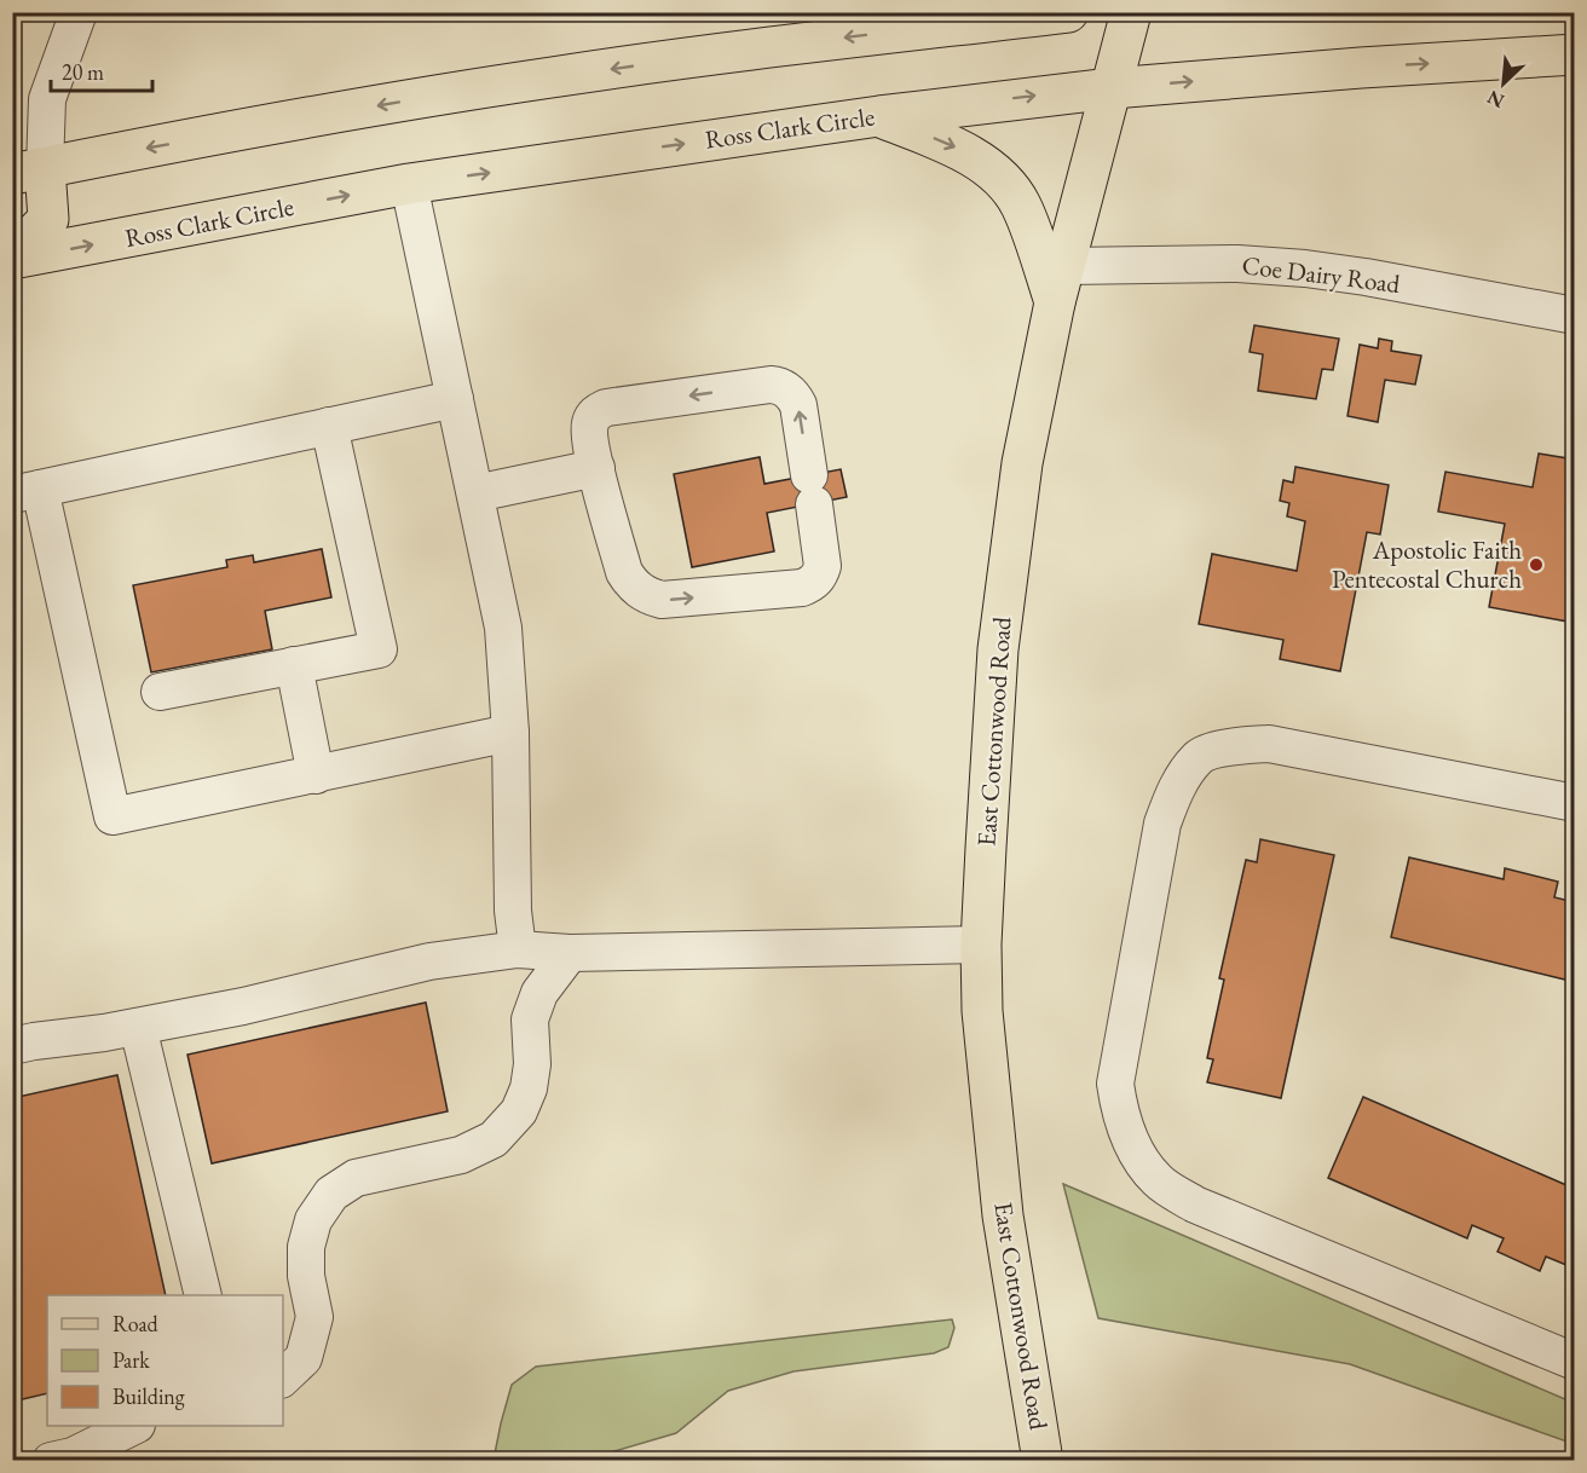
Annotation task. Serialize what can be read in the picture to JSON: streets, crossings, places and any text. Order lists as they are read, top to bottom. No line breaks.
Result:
{"streets":{"main road":["Ross Clark Circle","East Cottonwood Road"],"street":["Coe Dairy Road"]},"crossings":[["Ross Clark Circle","East Cottonwood Road"],["Coe Dairy Road","East Cottonwood Road"]],"places":["Apostolic Faith Pentecostal Church"],"legend":["Road","Park","Building"],"scale_bar":"20 m","north":"bottom left"}
